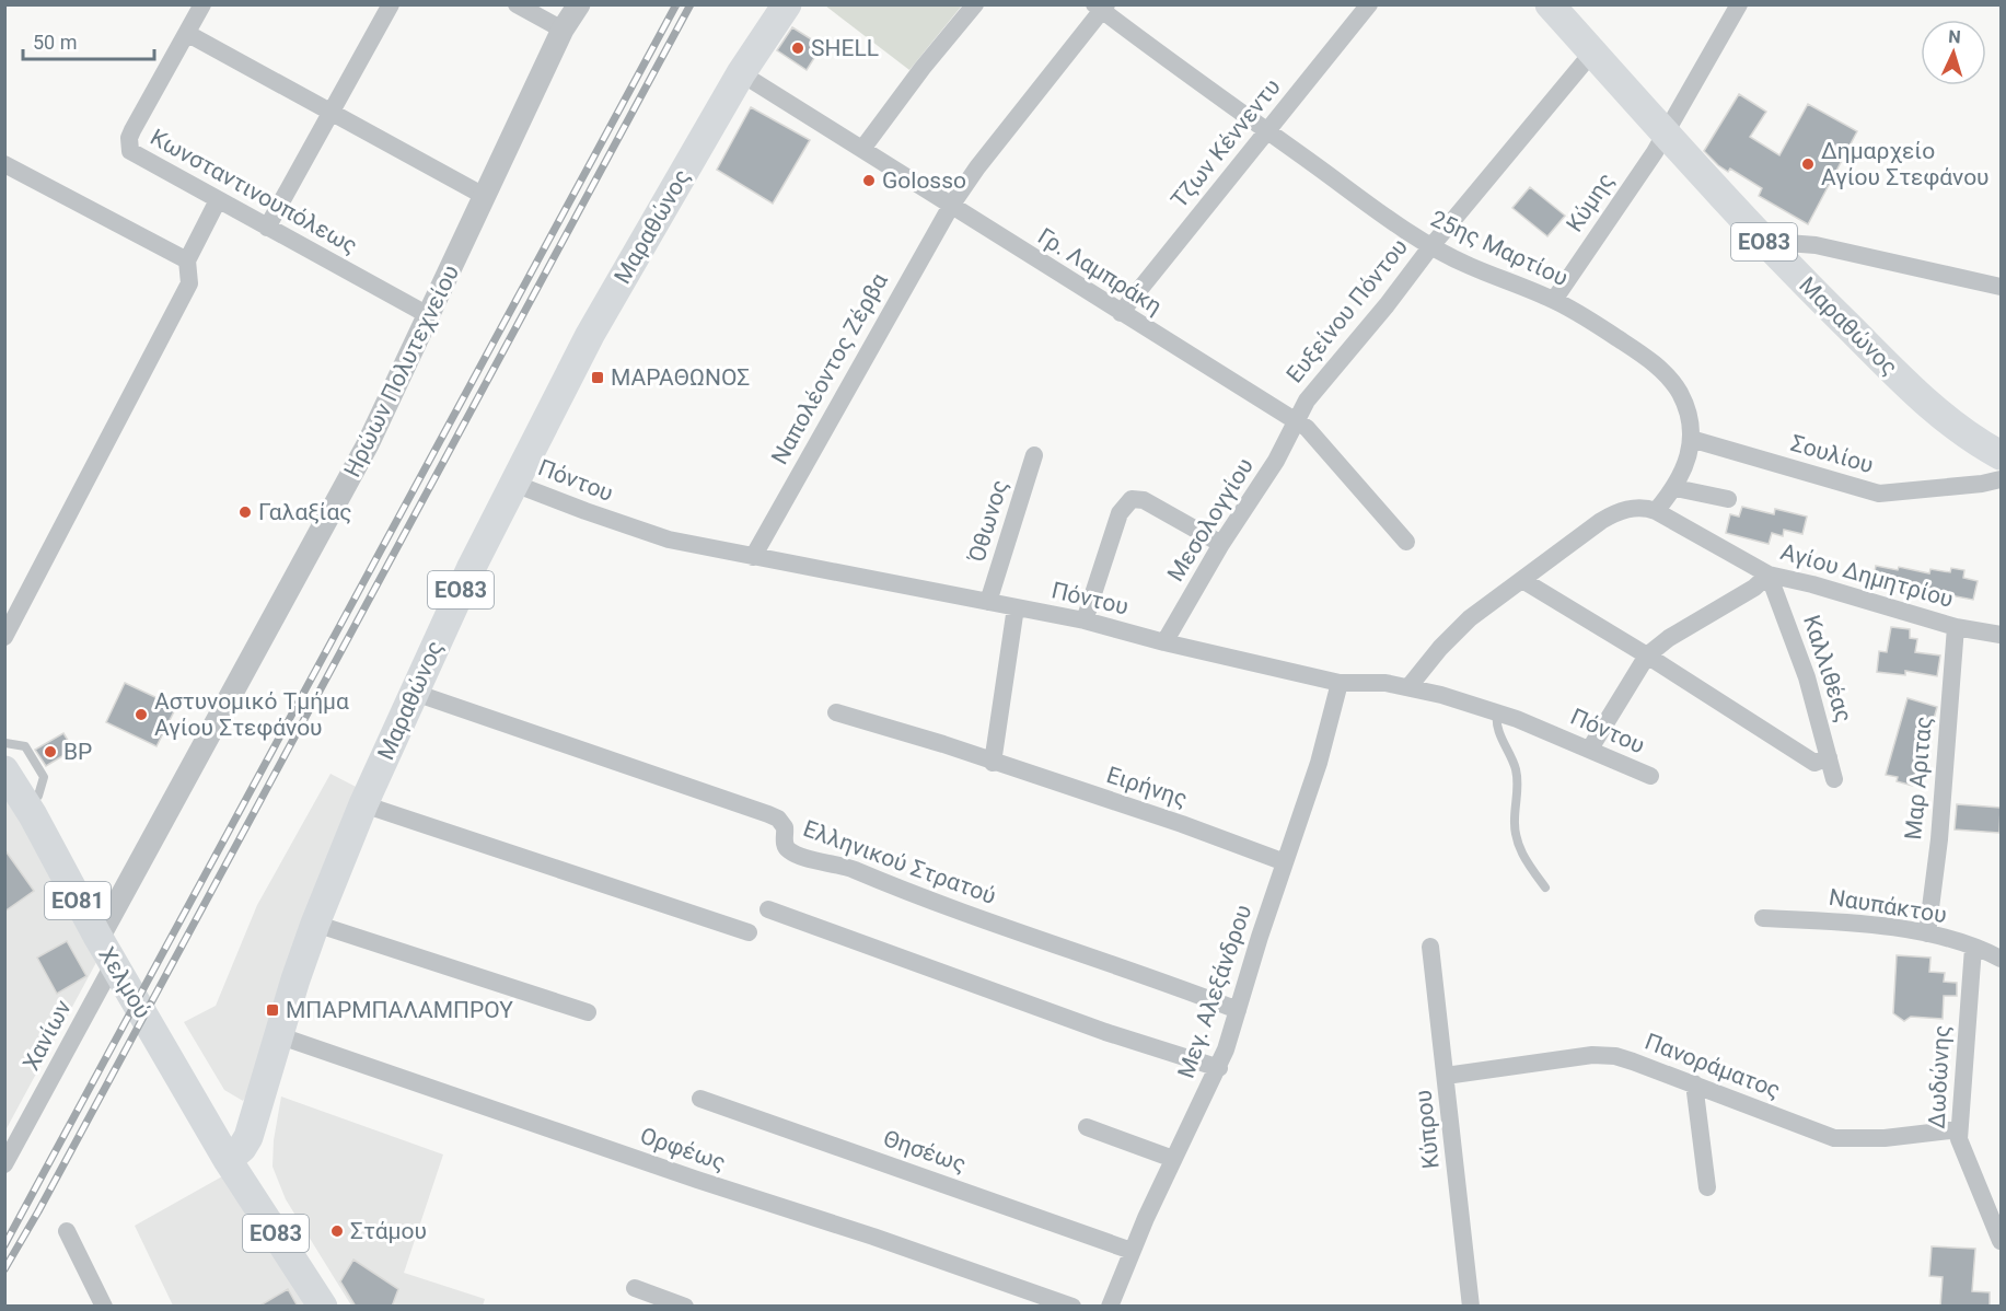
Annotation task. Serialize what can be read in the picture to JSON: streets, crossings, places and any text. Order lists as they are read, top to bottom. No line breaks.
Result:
{"streets":{"main road":["Μαραθώνος","ΕΟ83","ΕΟ81","Χελμού"],"street":["Τζων Κέννεντυ","Κωνσταντινουπόλεως","Κύμης","25ης Μαρτίου","Γρ. Λαμπράκη","Ευξείνου Πόντου","Ναπολέοντος Ζέρβα","Ηρώων Πολυτεχνείου","Σουλίου","Πόντου","Μεσολογγίου","Όθωνος","Αγίου Δημητρίου","Καλλιθέας","Μαρ Αριτας","Ειρήνης","Ελληνικού Στρατού","Ναυπάκτου","Μεγ. Αλεξάνδρου","Χανίων","Πανοράματος","Δωδώνης","Κύπρου","Ορφέως","Θησέως"]},"crossings":[["Τζων Κέννεντυ","25ης Μαρτίου"],["Τζων Κέννεντυ","Γρ. Λαμπράκη"],["Κωνσταντινουπόλεως","Ηρώων Πολυτεχνείου"],["Κύμης","Μαραθώνος"],["Κύμης","25ης Μαρτίου"],["Μαραθώνος","ΕΟ83"],["Μαραθώνος","Γρ. Λαμπράκη"],["Μαραθώνος","Ευξείνου Πόντου"],["Μαραθώνος","Πόντου"],["Μαραθώνος","Ελληνικού Στρατού"],["Μαραθώνος","Χελμού"],["Μαραθώνος","Ορφέως"],["ΕΟ83","Χελμού"],["25ης Μαρτίου","Ευξείνου Πόντου"],["25ης Μαρτίου","Ναπολέοντος Ζέρβα"],["25ης Μαρτίου","Σουλίου"],["25ης Μαρτίου","Αγίου Δημητρίου"],["Γρ. Λαμπράκη","Ευξείνου Πόντου"],["Γρ. Λαμπράκη","Ναπολέοντος Ζέρβα"],["Γρ. Λαμπράκη","Μεσολογγίου"],["Ευξείνου Πόντου","Μεσολογγίου"],["Ναπολέοντος Ζέρβα","Πόντου"],["Ηρώων Πολυτεχνείου","Χελμού"],["Πόντου","Μεσολογγίου"],["Πόντου","Όθωνος"],["Πόντου","Μεγ. Αλεξάνδρου"],["Αγίου Δημητρίου","Καλλιθέας"],["Αγίου Δημητρίου","Μαρ Αριτας"],["Μαρ Αριτας","Ναυπάκτου"],["Ειρήνης","Μεγ. Αλεξάνδρου"],["Ελληνικού Στρατού","Μεγ. Αλεξάνδρου"],["Ναυπάκτου","Δωδώνης"],["Χελμού","Χανίων"],["Μεγ. Αλεξάνδρου","Θησέως"],["Πανοράματος","Δωδώνης"],["Πανοράματος","Κύπρου"]],"places":{"other":["SHELL","Δημαρχείο Αγίου Στεφάνου","Golosso","Γαλαξίας","Αστυνομικό Τμήμα Αγίου Στεφάνου","BP","Στάμου"],"transit":["ΜΑΡΑΘΩΝΟΣ","ΜΠΑΡΜΠΑΛΑΜΠΡΟΥ"]},"scale_bar":"50 m","north":"top"}
